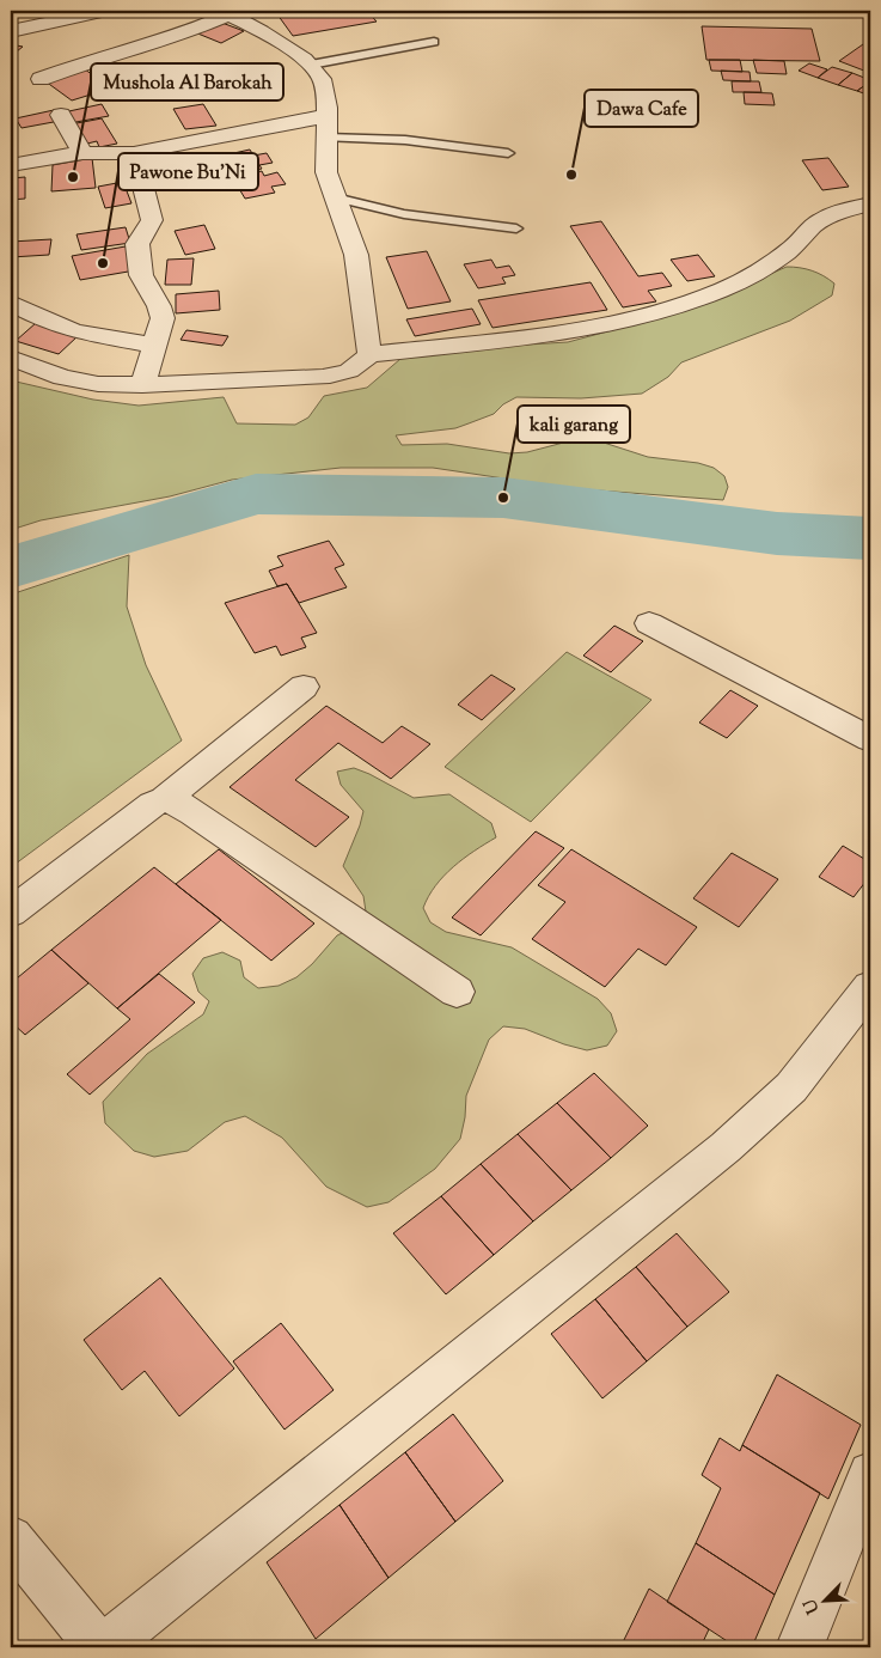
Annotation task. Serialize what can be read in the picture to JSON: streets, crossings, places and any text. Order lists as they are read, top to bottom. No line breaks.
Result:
{"places":["Dawa Cafe","Mushola Al Barokah","Pawone Bu'Ni","kali garang"],"north":"bottom left"}
